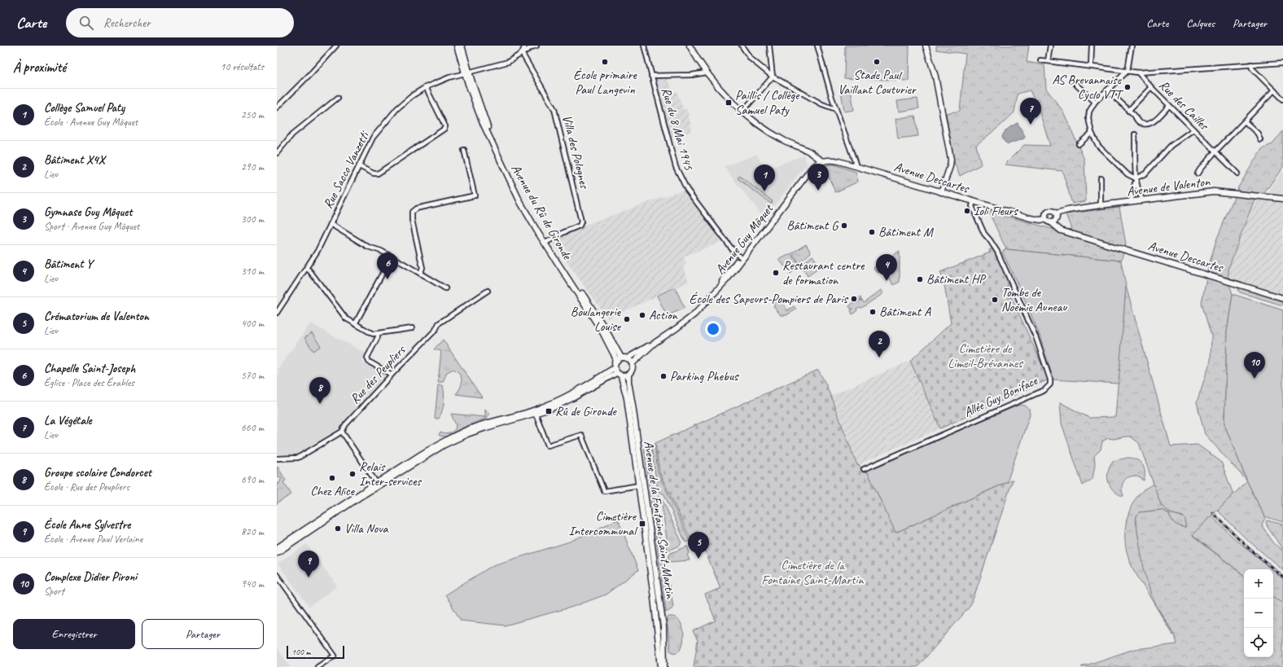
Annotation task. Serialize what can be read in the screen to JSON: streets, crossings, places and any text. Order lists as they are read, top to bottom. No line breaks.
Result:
{"streets":{"main road":["Avenue Descartes","Avenue de Valenton","Avenue du Rû de Gironde","Avenue Guy Môquet","Avenue de la Fontaine Saint-Martin"],"street":["Rue des Cailles","Rue du 8 Mai 1945","Villa des Polognes","Rue Sacco Vanzetti","Rue des Peupliers","Allée Guy Boniface"]},"crossings":[["Rue du 8 Mai 1945","Avenue Guy Môquet"],["Villa des Polognes","Rue Sacco Vanzetti"],["Villa des Polognes","Avenue du Rû de Gironde"],["Rue Sacco Vanzetti","Avenue du Rû de Gironde"],["Avenue Descartes","Avenue de Valenton"],["Avenue Descartes","Avenue Guy Môquet"],["Avenue Descartes","Allée Guy Boniface"],["Avenue du Rû de Gironde","Avenue Guy Môquet"],["Avenue du Rû de Gironde","Avenue de la Fontaine Saint-Martin"],["Avenue Guy Môquet","Avenue de la Fontaine Saint-Martin"]],"parks":["Cimetière de Limeil-Brévannes","Cimetière de la Fontaine Saint-Martin"],"places":{"other":["École primaire Paul Langevin","Stade Paul Vaillant Couturier","AS Brevannaise Cyclo VTT","Ioli Fleurs","Bâtiment G","Bâtiment M","Restaurant centre de formation","Bâtiment HP","École des Sapeurs-Pompiers de Paris","Tombe de Noémie Auneau","Bâtiment A","Action","Boulangerie Louise","Parking Phebus","Relais Inter-services","Chez Alice","Villa Nova"],"transit":["Paillis / Collège Samuel Paty","Rû de Gironde","Cimetière Intercommunal"]},"scale_bar":"100 m","page":{"header":"Carte","search":"Rechercher","nav":["Carte","Calques","Partager"],"heading":["À proximité","10 résultats"],"list":[{"mark":"1","name":"Collège Samuel Paty","note":"École · Avenue Guy Môquet","value":"250 m"},{"mark":"2","name":"Bâtiment X4X","note":"Lieu","value":"290 m"},{"mark":"3","name":"Gymnase Guy Môquet","note":"Sport · Avenue Guy Môquet","value":"300 m"},{"mark":"4","name":"Bâtiment Y","note":"Lieu","value":"310 m"},{"mark":"5","name":"Crématorium de Valenton","note":"Lieu","value":"400 m"},{"mark":"6","name":"Chapelle Saint-Joseph","note":"Église · Place des Érables","value":"570 m"},{"mark":"7","name":"La Végétale","note":"Lieu","value":"660 m"},{"mark":"8","name":"Groupe scolaire Condorcet","note":"École · Rue des Peupliers","value":"690 m"},{"mark":"9","name":"École Anne Sylvestre","note":"École · Avenue Paul Verlaine","value":"820 m"},{"mark":"10","name":"Complexe Didier Pironi","note":"Sport","value":"940 m"}],"pins":["7","3","1","6","4","2","10","8","5","9"],"map_buttons":["+","−"],"buttons":["Enregistrer","Partager"],"scale":"100 m"}}
